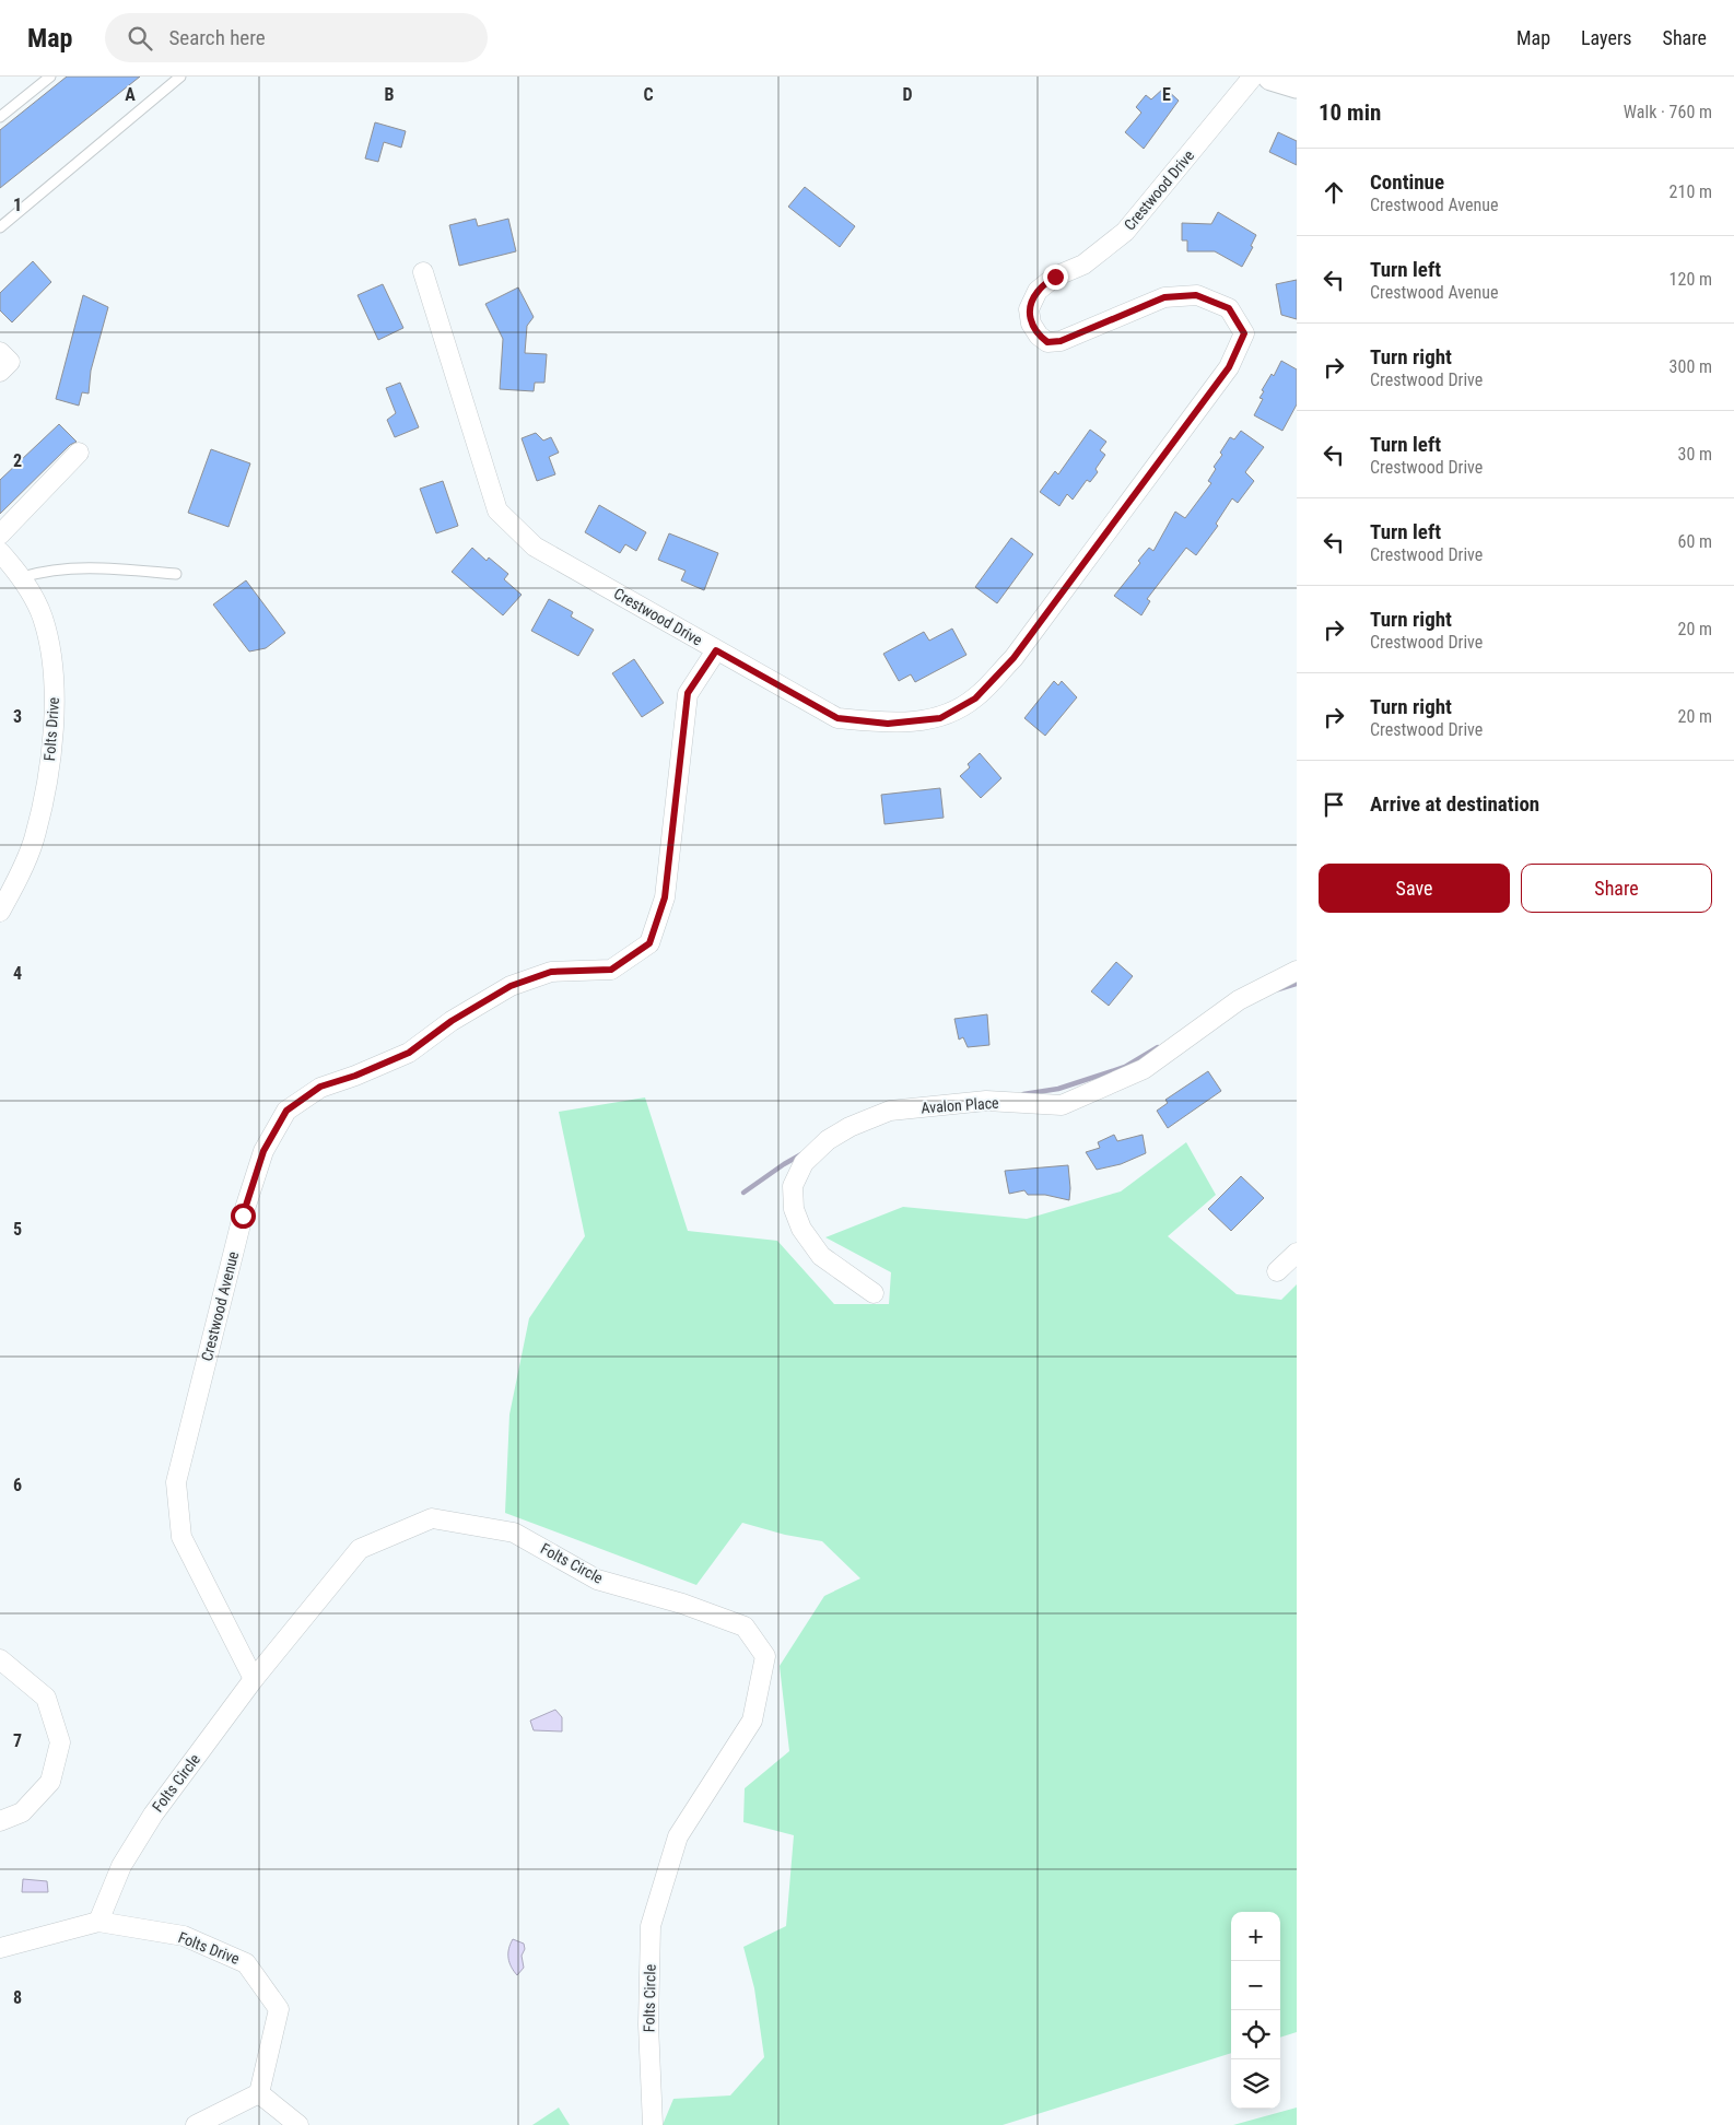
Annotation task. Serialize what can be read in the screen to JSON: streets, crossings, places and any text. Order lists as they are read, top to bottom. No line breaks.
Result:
{"streets":{"street":["Crestwood Drive","Folts Drive","Avalon Place","Crestwood Avenue","Folts Circle"]},"crossings":[["Crestwood Drive","Crestwood Avenue"],["Folts Drive","Folts Circle"],["Crestwood Avenue","Folts Circle"]],"page":{"header":"Map","search":"Search here","nav":["Map","Layers","Share"],"heading":["10 min","Walk · 760 m"],"list":[["Continue","Crestwood Avenue","210 m"],["Turn left","Crestwood Avenue","120 m"],["Turn right","Crestwood Drive","300 m"],["Turn left","Crestwood Drive","30 m"],["Turn left","Crestwood Drive","60 m"],["Turn right","Crestwood Drive","20 m"],["Turn right","Crestwood Drive","20 m"],"Arrive at destination"],"buttons":["Save","Share"],"map_buttons":["+","−"]},"grid":{"columns":["A","B","C","D","E"],"rows":["1","2","3","4","5","6","7","8"]}}
